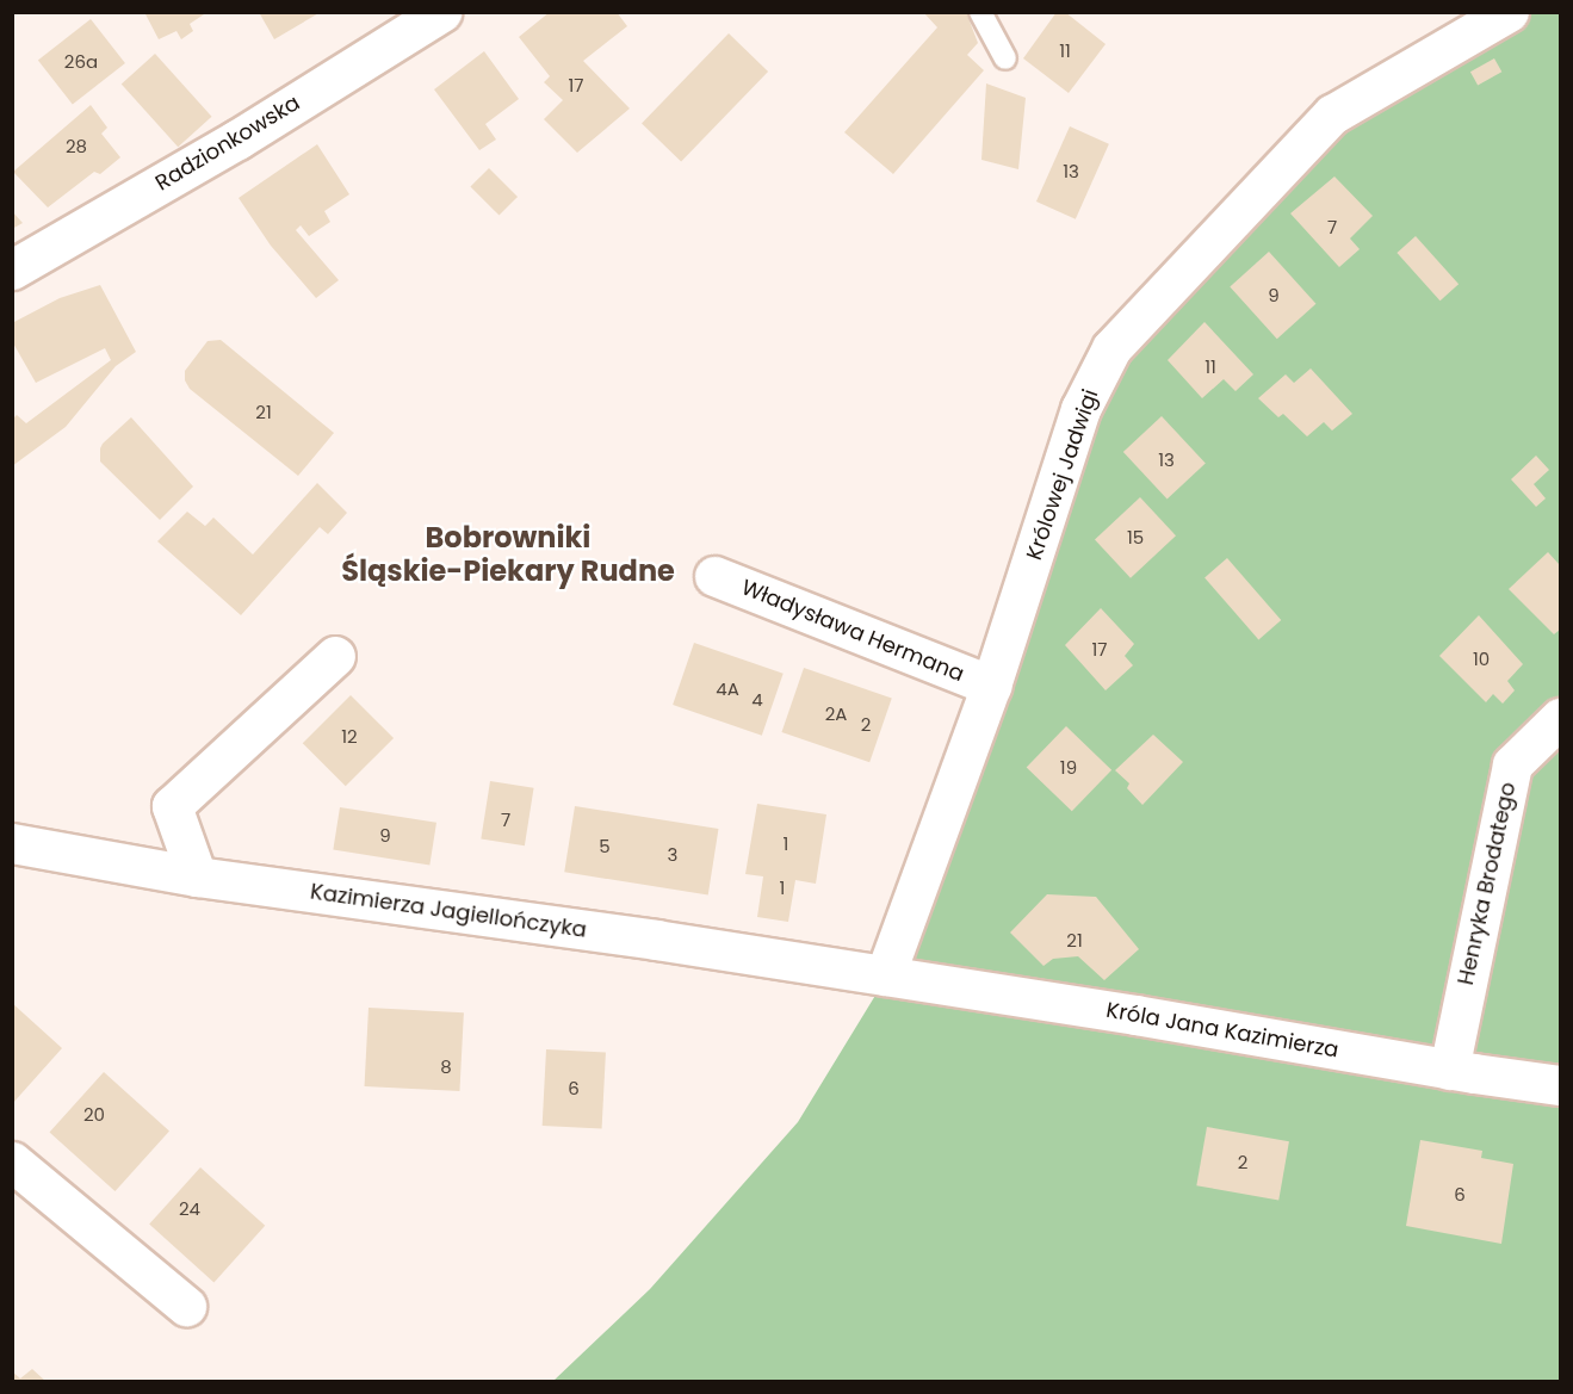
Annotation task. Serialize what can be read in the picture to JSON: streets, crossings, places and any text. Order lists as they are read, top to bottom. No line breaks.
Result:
{"streets":{"street":["Radzionkowska","Królowej Jadwigi","Władysława Hermana","Henryka Brodatego","Kazimierza Jagiellończyka","Króla Jana Kazimierza"]},"crossings":[["Królowej Jadwigi","Władysława Hermana"],["Królowej Jadwigi","Kazimierza Jagiellończyka"],["Królowej Jadwigi","Króla Jana Kazimierza"],["Henryka Brodatego","Króla Jana Kazimierza"],["Kazimierza Jagiellończyka","Króla Jana Kazimierza"]],"districts":["Bobrowniki Śląskie-Piekary Rudne"],"house_numbers":["11","26a","17","28","13","7","9","11","21","13","15","17","10","4A","4","2A","2","12","19","7","9","1","5","3","1","21","8","6","20","2","6","24"]}
